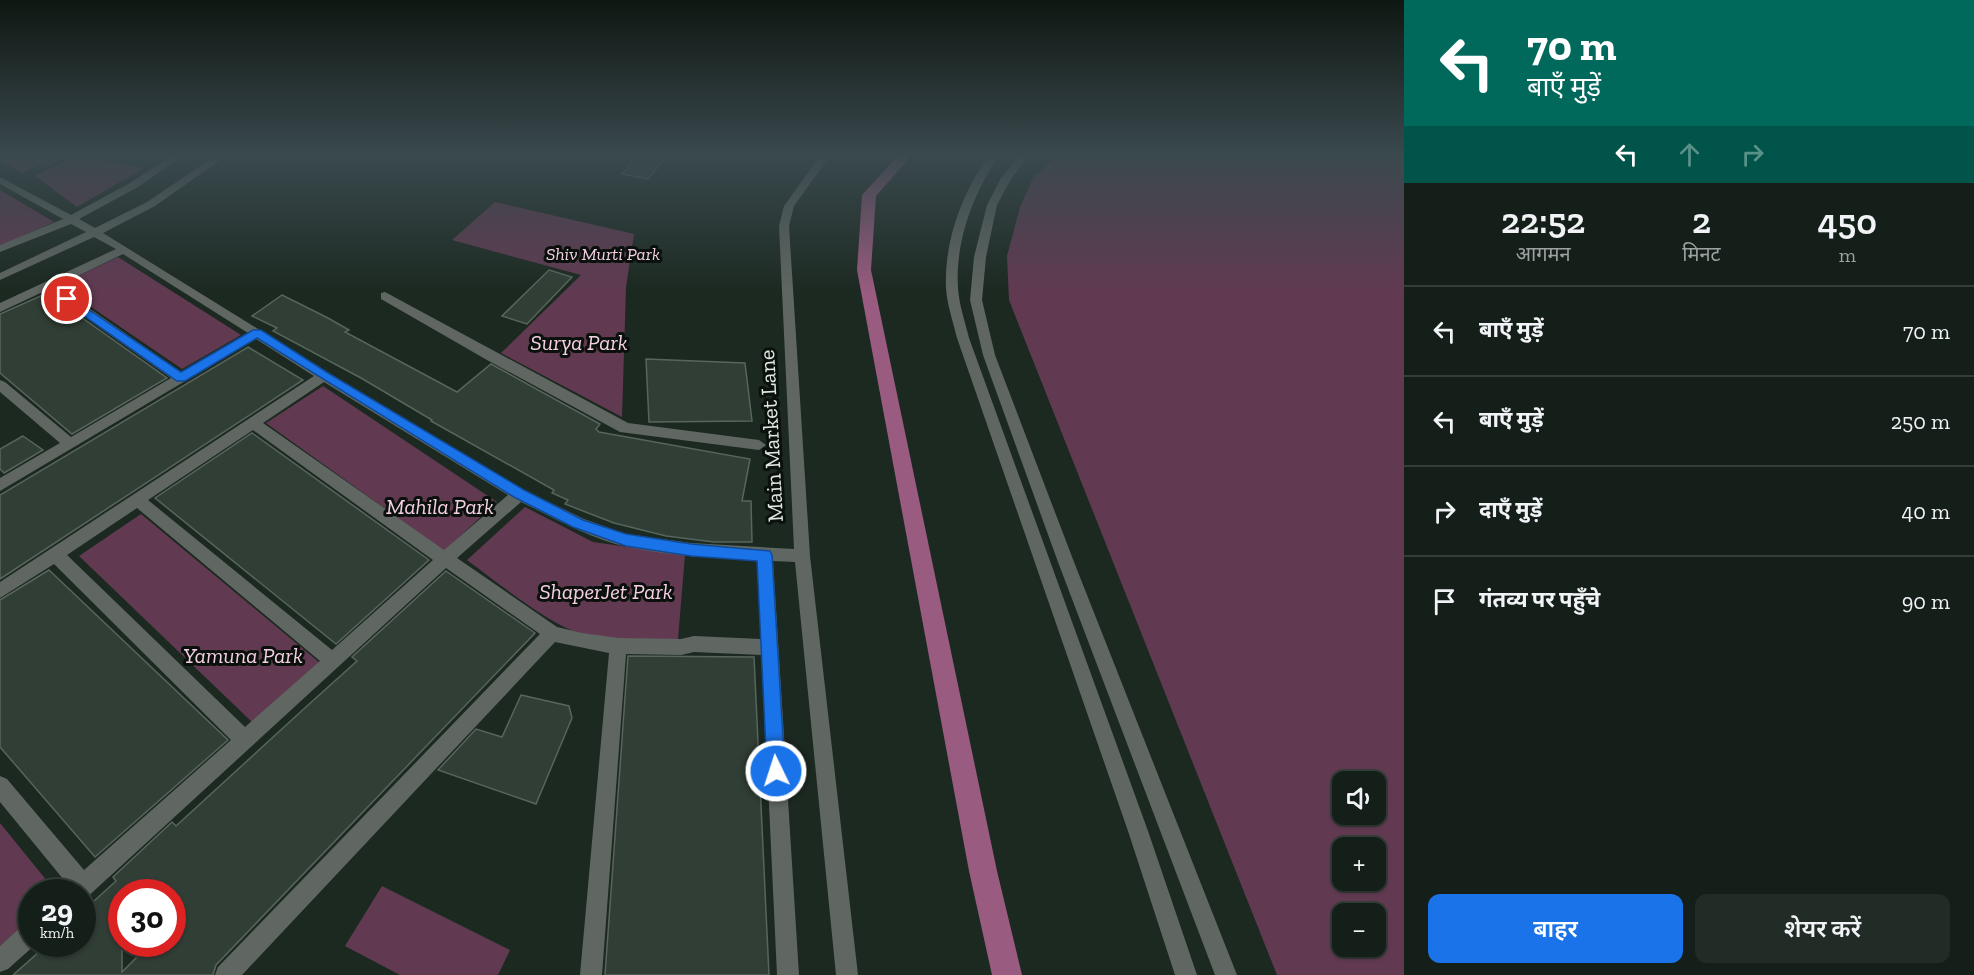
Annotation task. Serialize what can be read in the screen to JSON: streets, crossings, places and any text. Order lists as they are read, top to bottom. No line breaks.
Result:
{"streets":{"street":["Main Market Lane"]},"parks":["Shiv Murti Park","Surya Park","Mahila Park","ShaperJet Park","Yamuna Park"],"page":{"turn":["70 m","बाएँ मुड़ें"],"eta":["22:52","आगमन","2","मिनट","450","m"],"list":[{"name":"बाएँ मुड़ें","value":"70 m"},{"name":"बाएँ मुड़ें","value":"250 m"},{"name":"दाएँ मुड़ें","value":"40 m"},{"name":"गंतव्य पर पहुँचे","value":"90 m"}],"map_buttons":["+","−"],"speed":"29 km/h","limit":"30","buttons":["बाहर","शेयर करें"]}}
